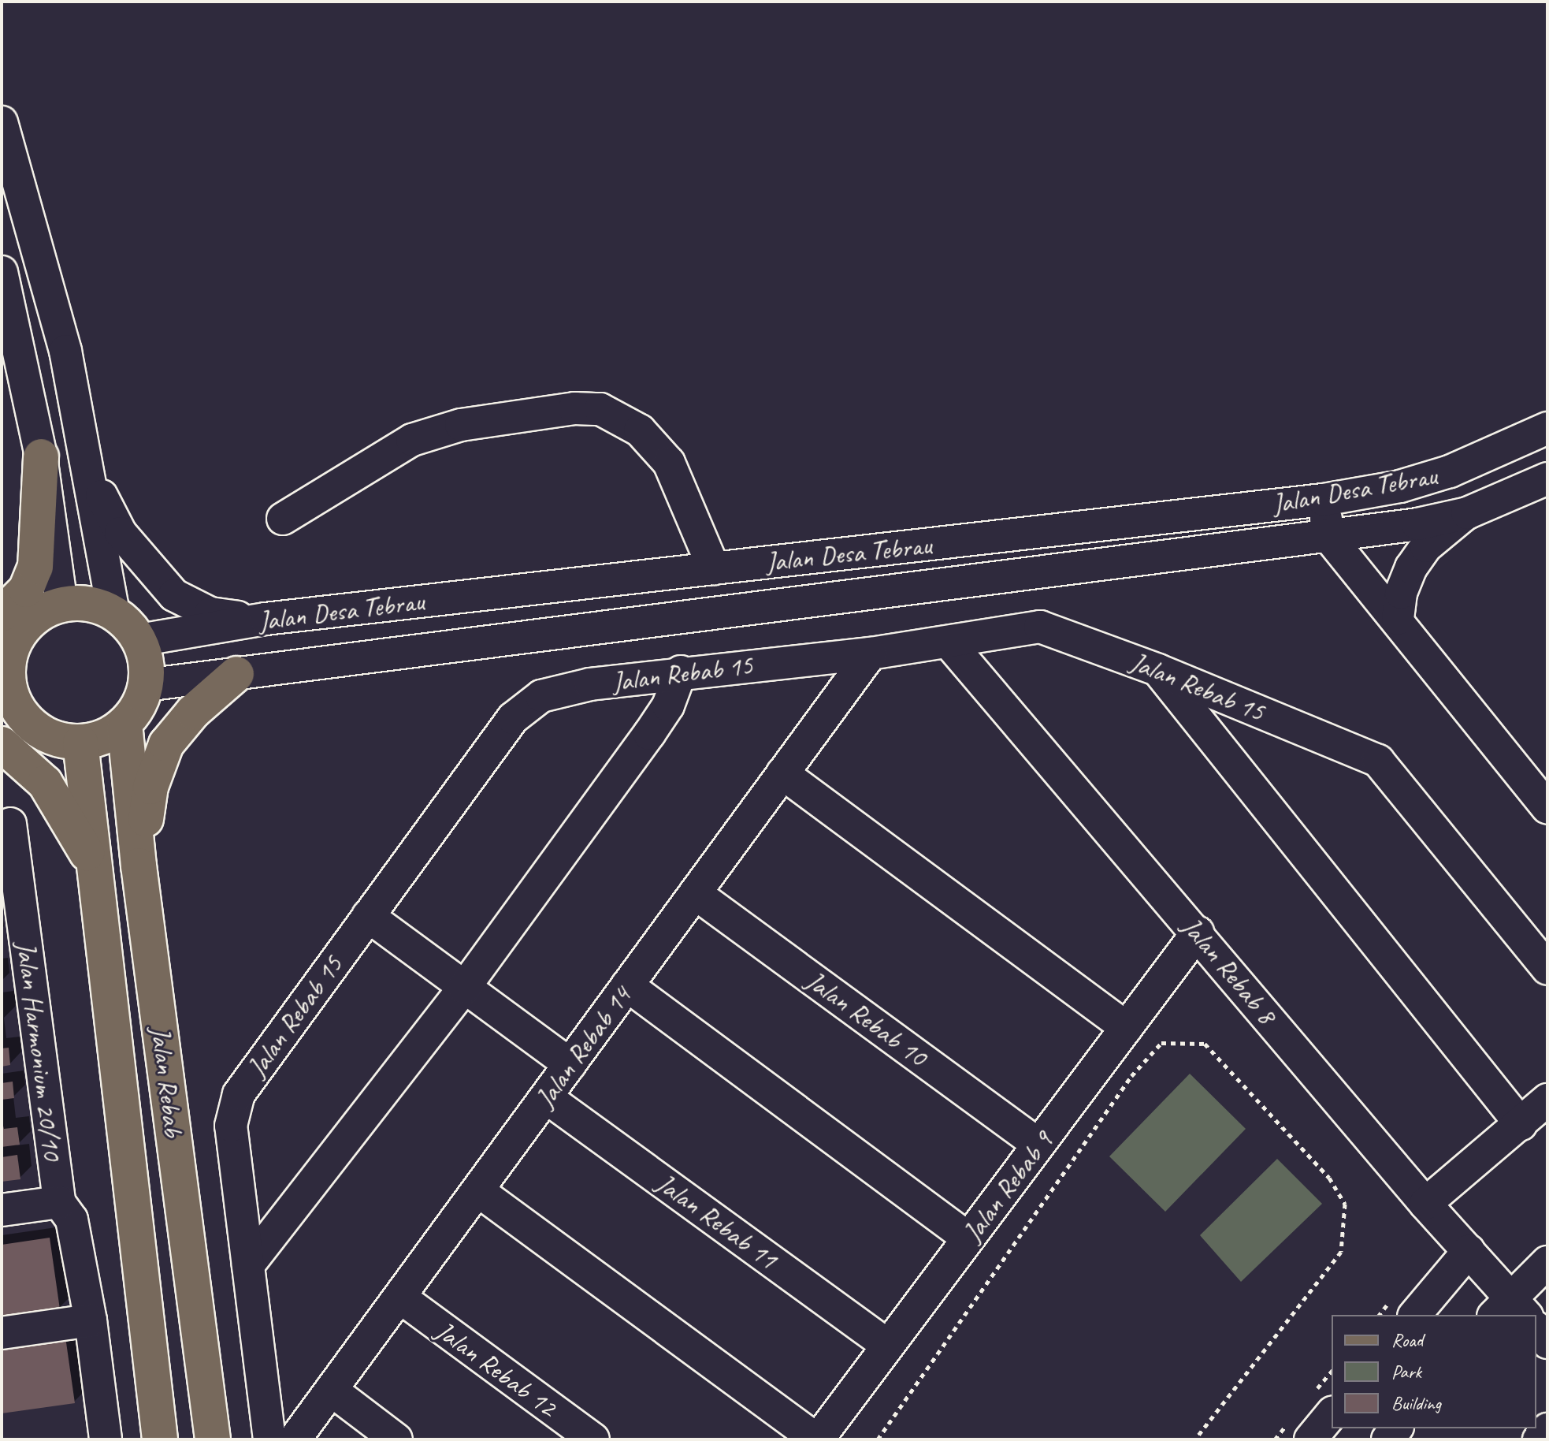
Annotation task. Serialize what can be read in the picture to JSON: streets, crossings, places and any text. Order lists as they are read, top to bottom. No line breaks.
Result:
{"streets":{"main road":["Jalan Rebab"],"street":["Jalan Desa Tebrau","Jalan Rebab 15","Jalan Rebab 8","Jalan Rebab 10","Jalan Rebab 14","Jalan Harmonium 20/10","Jalan Rebab 9","Jalan Rebab 11","Jalan Rebab 12"]},"crossings":[["Jalan Desa Tebrau","Jalan Rebab"],["Jalan Rebab 15","Jalan Rebab 8"],["Jalan Rebab 15","Jalan Rebab 14"],["Jalan Rebab 8","Jalan Rebab 9"],["Jalan Rebab 10","Jalan Rebab 14"],["Jalan Rebab 10","Jalan Rebab 9"],["Jalan Rebab 14","Jalan Rebab 11"],["Jalan Rebab 14","Jalan Rebab 12"],["Jalan Rebab 9","Jalan Rebab 11"]],"legend":["Road","Park","Building"]}
